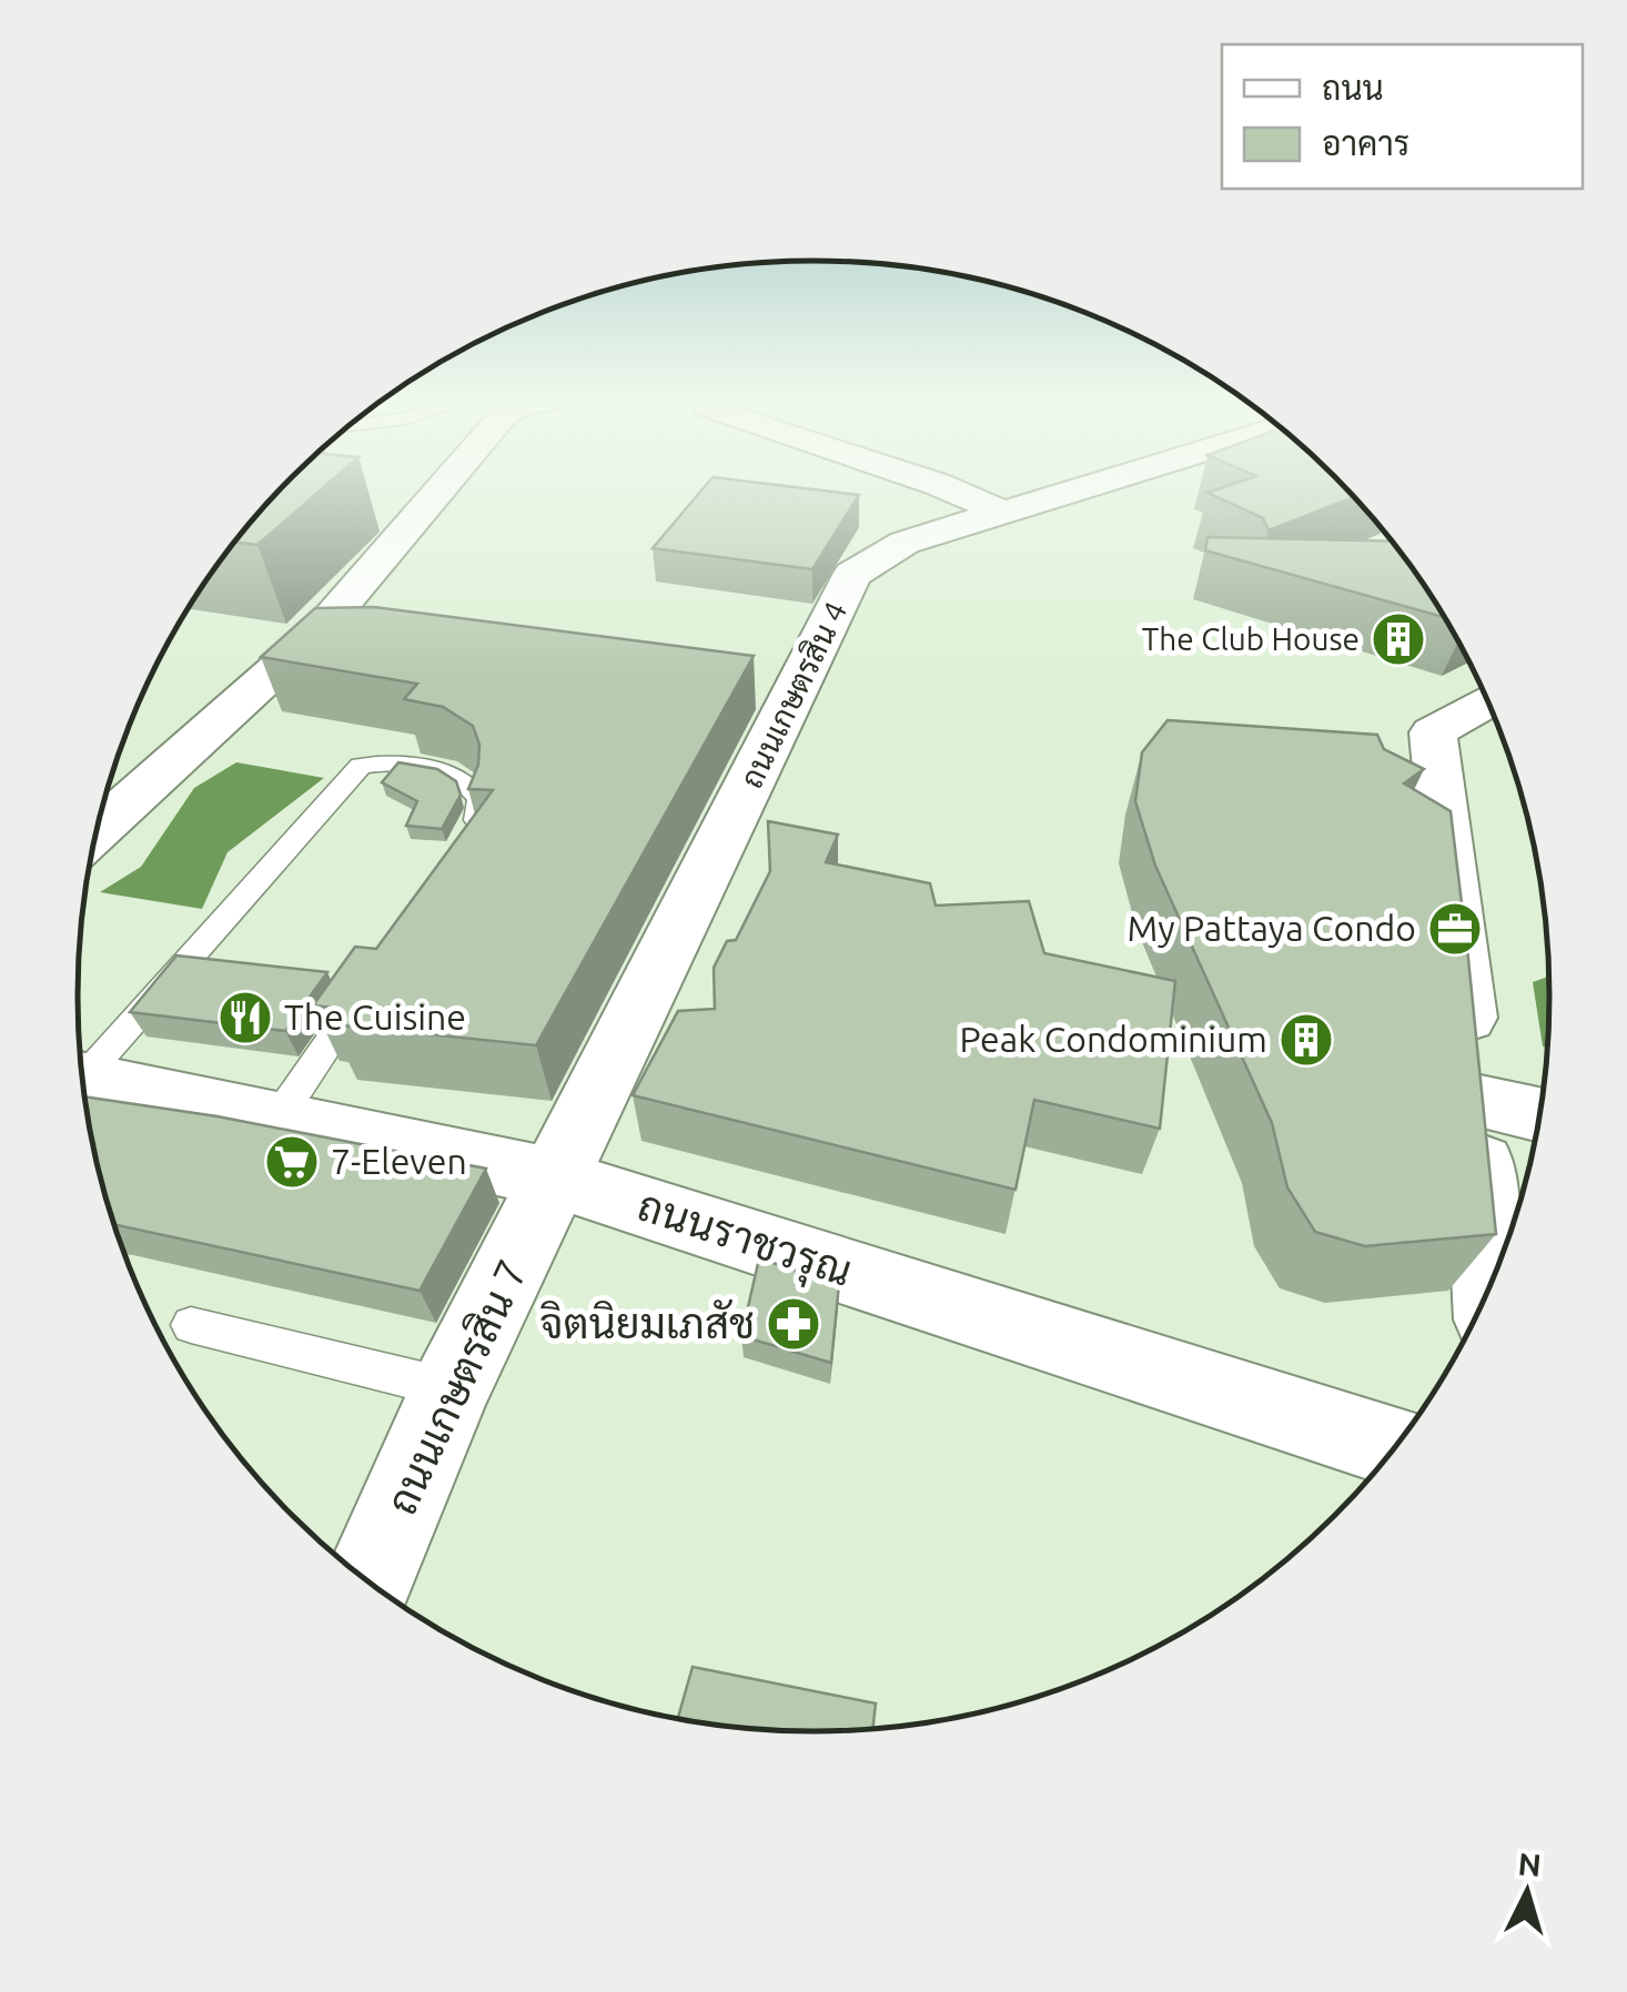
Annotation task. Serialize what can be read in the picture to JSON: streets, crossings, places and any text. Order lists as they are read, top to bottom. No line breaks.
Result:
{"streets":{"street":["ถนนเกษตรสิน 4","ถนนราชวรุณ","ถนนเกษตรสิน 7"]},"crossings":[["ถนนเกษตรสิน 4","ถนนราชวรุณ"],["ถนนเกษตรสิน 4","ถนนเกษตรสิน 7"],["ถนนราชวรุณ","ถนนเกษตรสิน 7"]],"places":{"building":["The Club House","Peak Condominium"],"office":["My Pattaya Condo"],"restaurant":["The Cuisine"],"supermarket":["7-Eleven"],"pharmacy":["จิตนิยมเภสัช"]},"legend":["ถนน","อาคาร"],"north":"top"}
